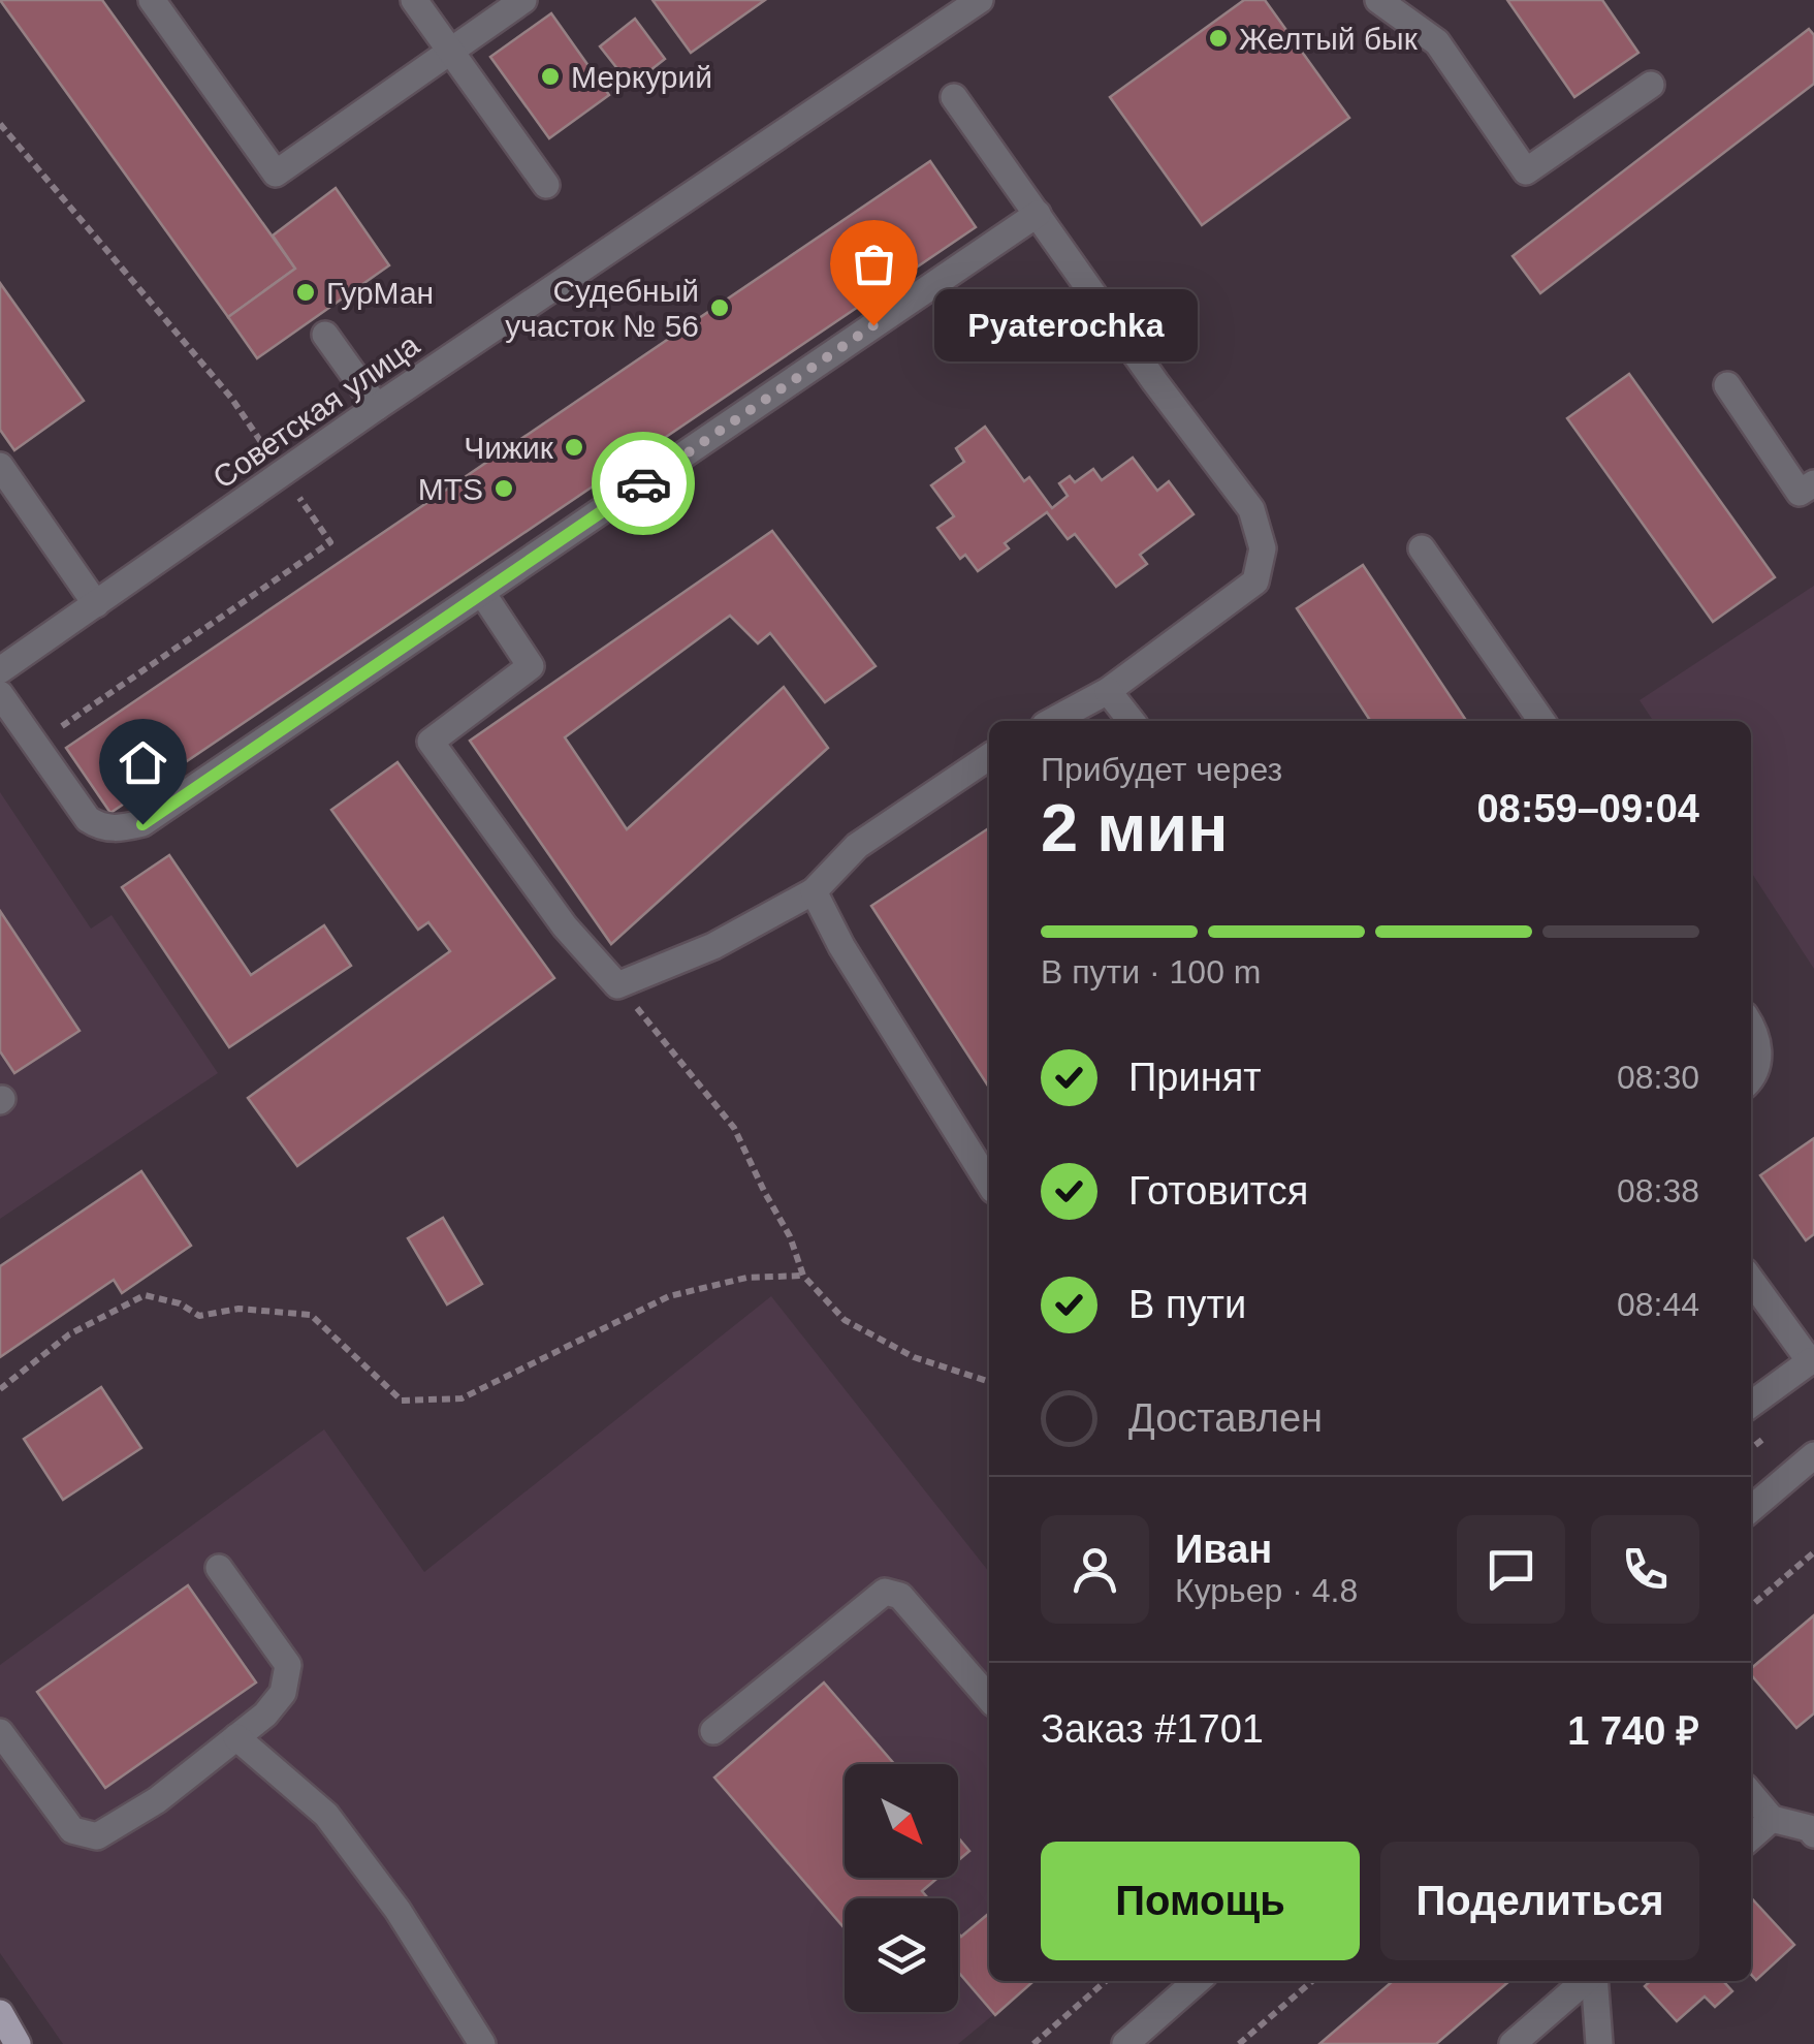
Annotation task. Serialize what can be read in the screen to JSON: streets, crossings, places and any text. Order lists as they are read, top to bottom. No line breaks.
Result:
{"streets":{"street":["Советская улица"]},"places":["Желтый бык","Меркурий","ГурМан","Судебный участок № 56","Pyaterochka","Чижик","MTS"],"north":"bottom right","page":{"bubble":"Pyaterochka","heading":["2 мин","Прибудет через","08:59–09:04"],"panel":["Иван","Курьер · 4.8","Заказ #1701","1 740 ₽"],"bar":"В пути · 100 m","list":[["Принят","08:30"],["Готовится","08:38"],["В пути","08:44"],"Доставлен"],"buttons":["Помощь","Поделиться"]}}
